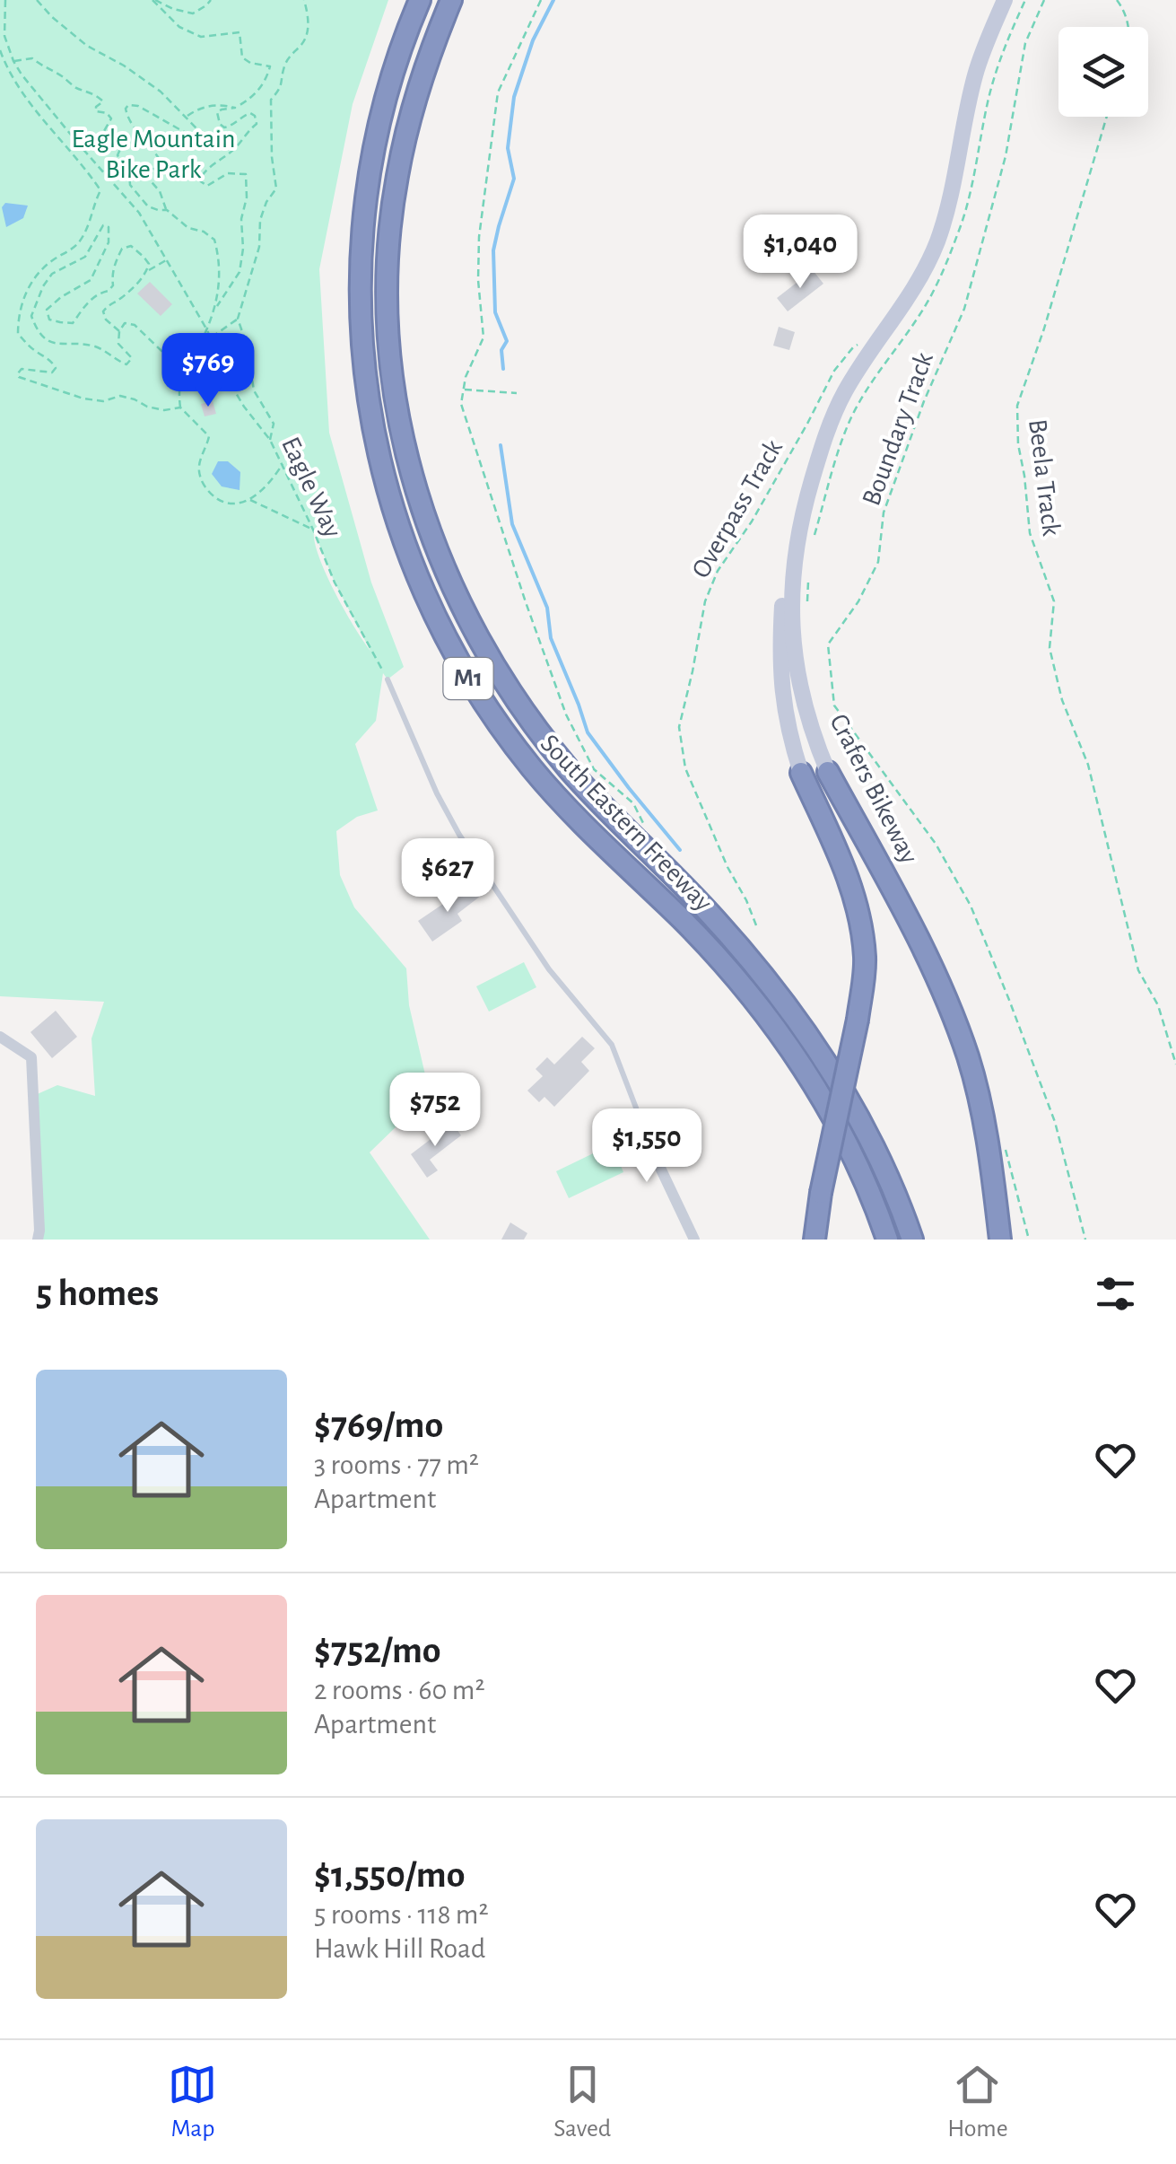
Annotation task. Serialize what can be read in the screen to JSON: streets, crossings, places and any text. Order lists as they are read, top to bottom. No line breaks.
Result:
{"streets":{"highway":["M1","South Eastern Freeway"],"path":["Boundary Track","Beela Track","Eagle Way","Overpass Track"]},"parks":["Eagle Mountain Bike Park"],"page":{"price":["$1,040","$769","$627","$752","$1,550"],"heading":"5 homes","list":[{"name":"$769/mo","note":"3 rooms · 77 m² · Apartment"},{"name":"$752/mo","note":"2 rooms · 60 m² · Apartment"},{"name":"$1,550/mo","note":"5 rooms · 118 m² · Hawk Hill Road"}],"tabs":["Map","Saved","Home"]}}
